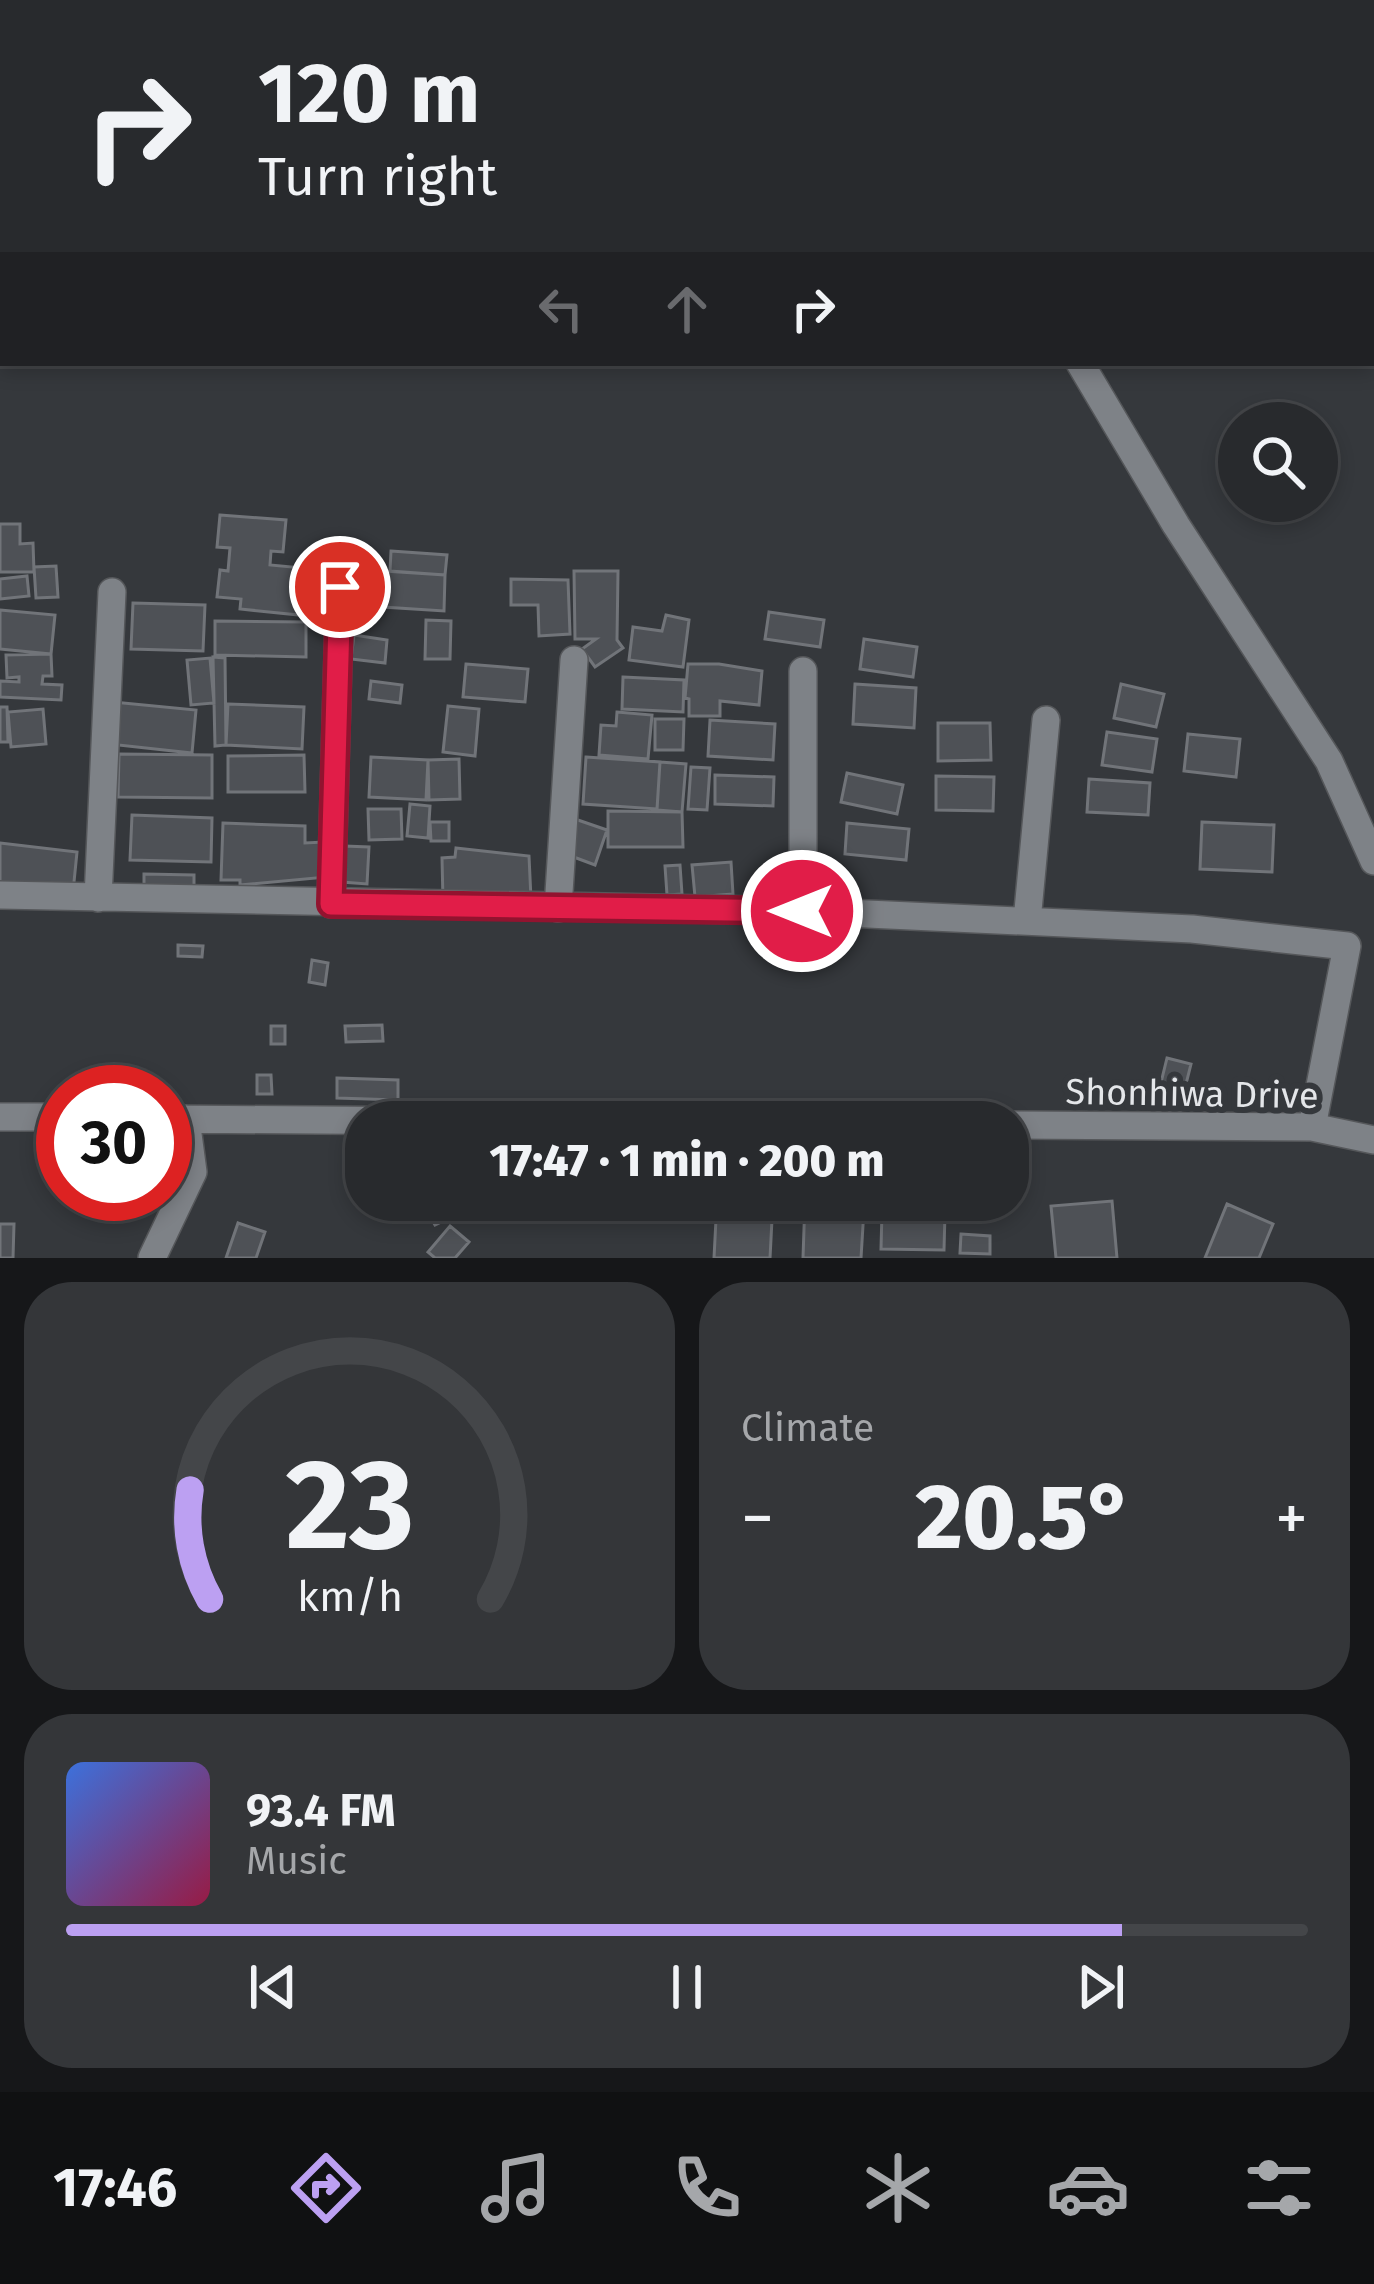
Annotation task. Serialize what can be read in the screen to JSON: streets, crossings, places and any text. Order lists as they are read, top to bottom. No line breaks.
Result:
{"streets":{"street":["Shonhiwa Drive"]},"page":{"turn":["120 m","Turn right"],"limit":"30","trip":"17:47 · 1 min · 200 m","tile":"Climate","heat":["−","20.5°","+"],"song":["93.4 FM","Music"],"tabs":"17:46","gauge":["23","km/h"]}}
